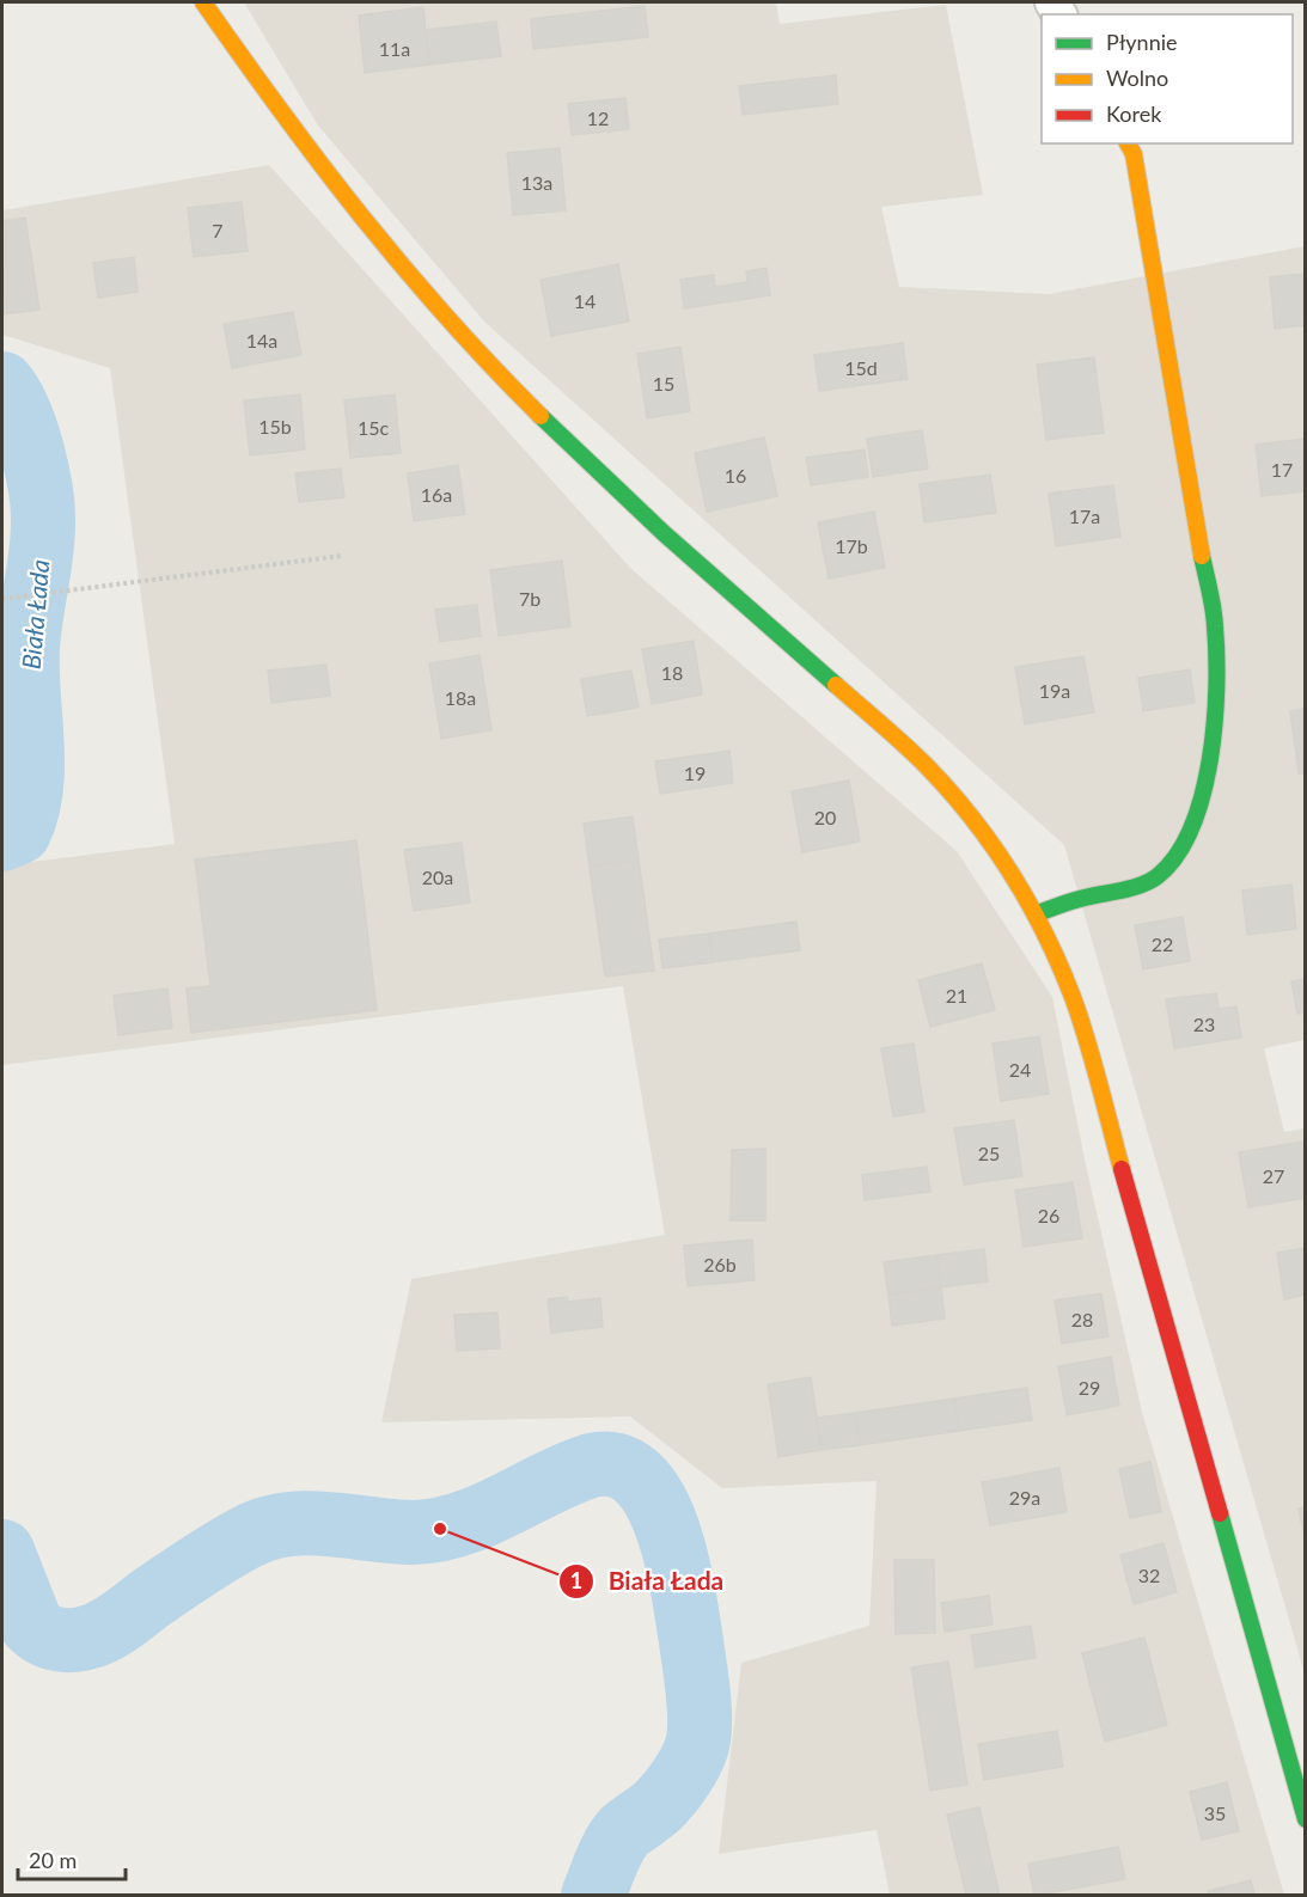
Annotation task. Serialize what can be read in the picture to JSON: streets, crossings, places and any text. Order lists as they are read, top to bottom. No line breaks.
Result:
{"water":["Biała Łada"],"places":["Biała Łada"],"house_numbers":["11a","12","13a","7","14","14a","15d","15","15b","15c","17","16","16a","17a","17b","7b","18","19a","18a","19","20","20a","22","21","23","24","25","27","26","26b","28","29","29a","32","35"],"legend":["Płynnie","Wolno","Korek"],"scale_bar":"20 m"}
